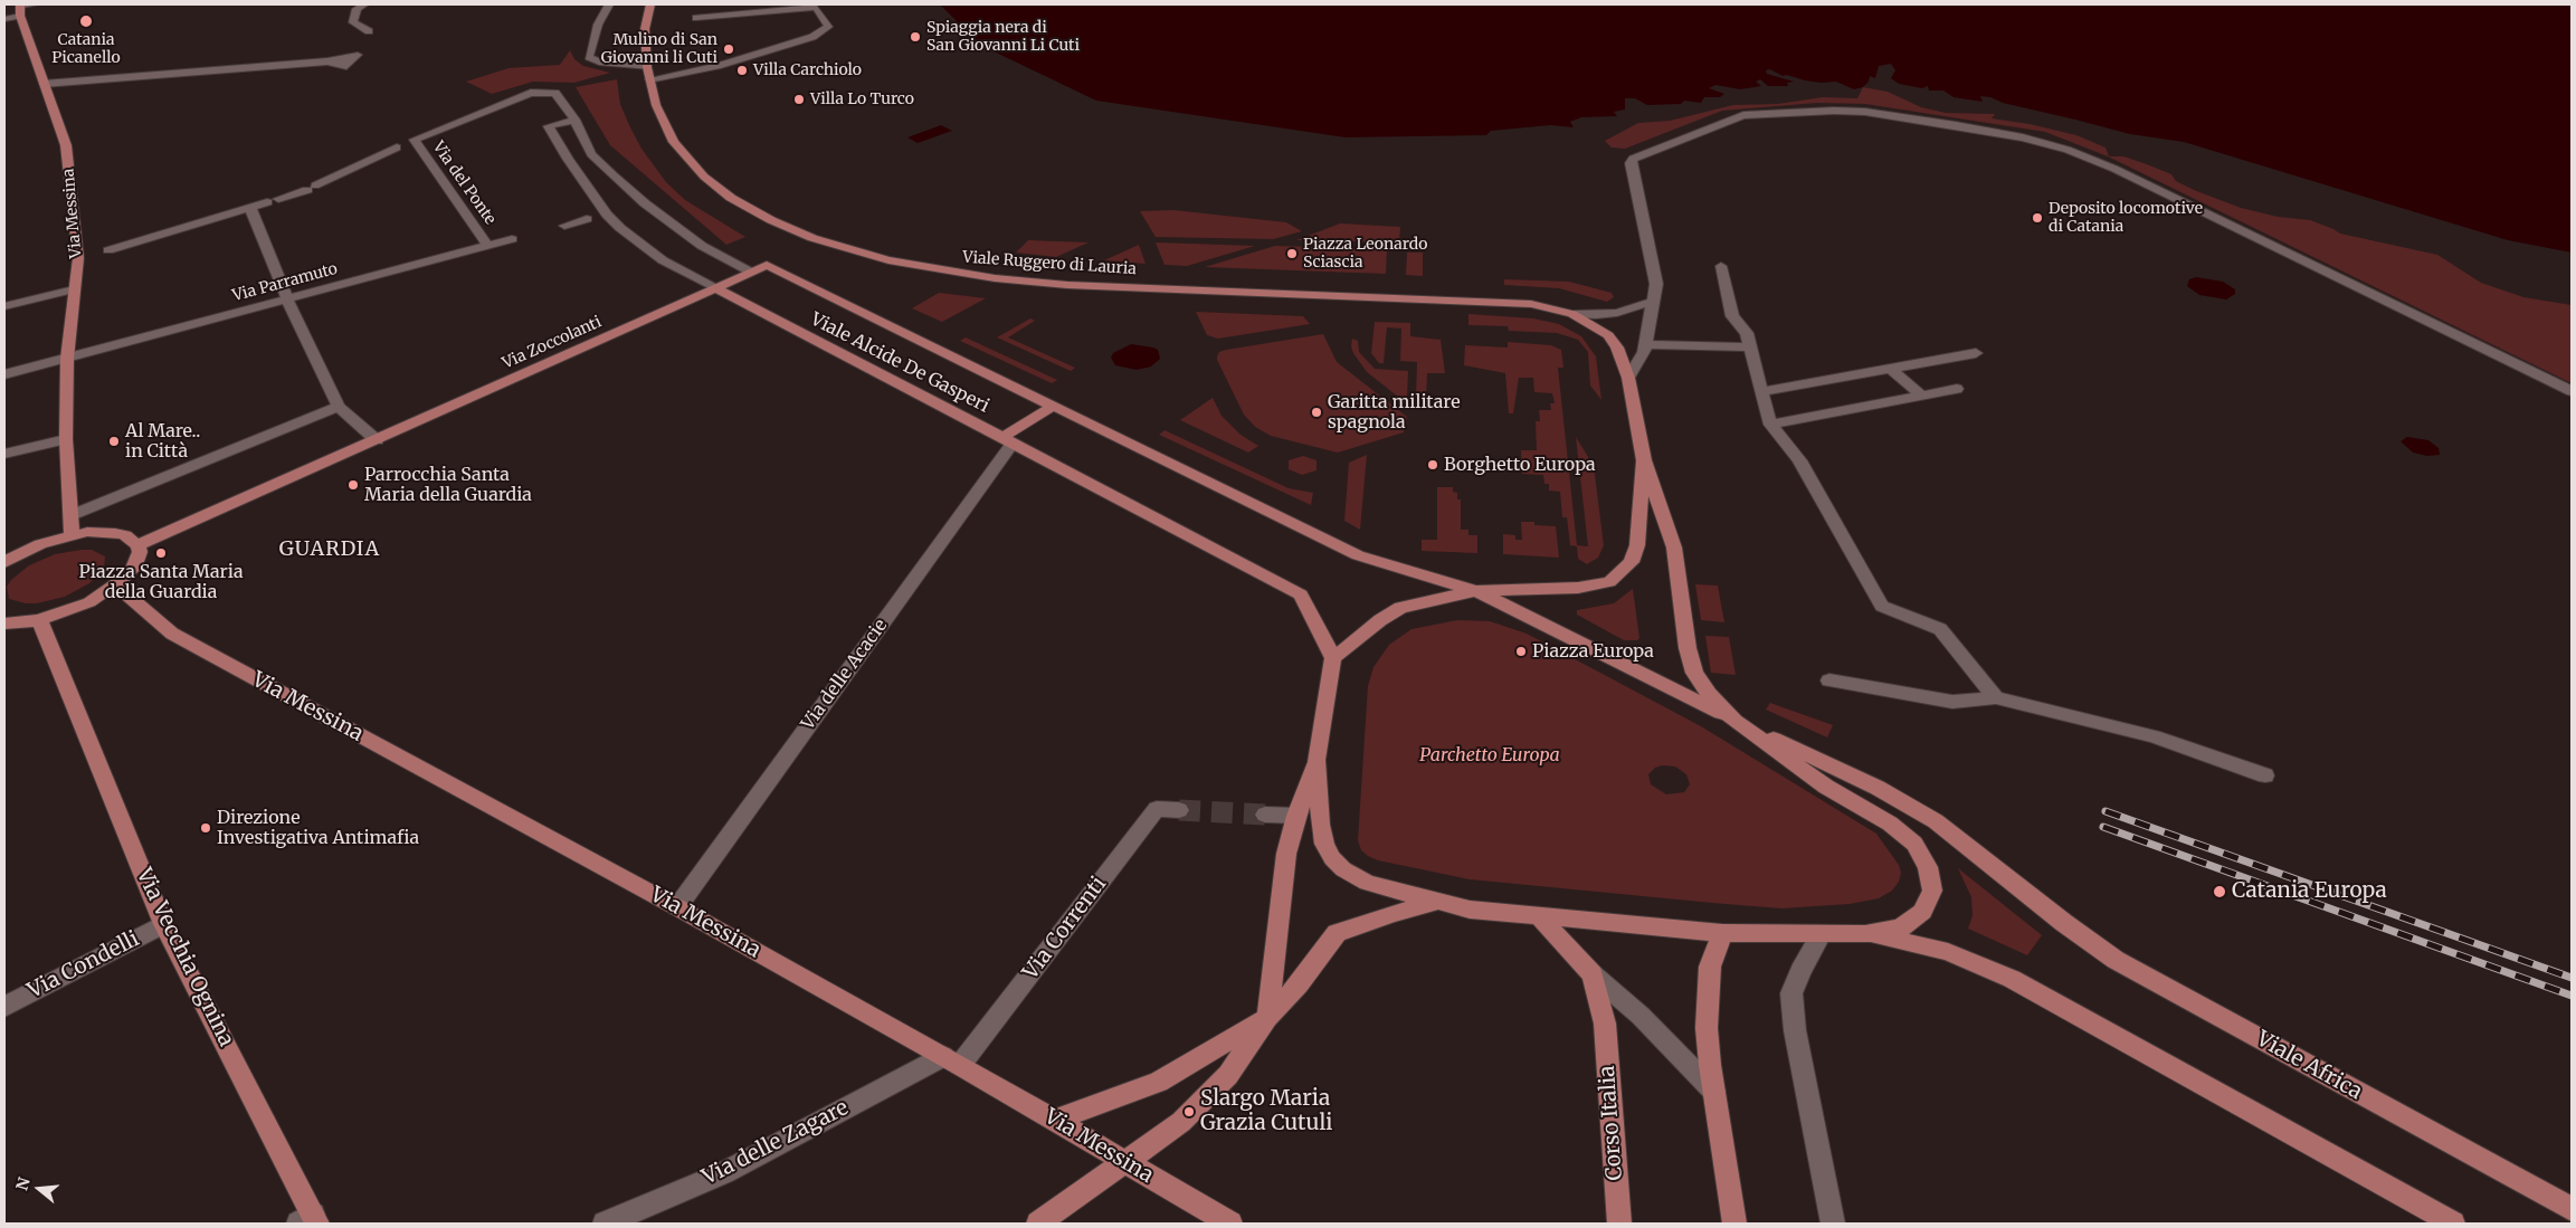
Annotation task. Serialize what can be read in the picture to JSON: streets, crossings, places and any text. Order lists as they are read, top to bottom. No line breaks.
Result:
{"streets":{"main road":["Via Messina","Viale Ruggero di Lauria","Via Zoccolanti","Viale Alcide De Gasperi","Via Vecchia Ognina","Viale Africa","Corso Italia"],"street":["Via del Ponte","Via Parramuto","Via delle Acacie","Via Correnti","Via Condelli","Via delle Zagare"]},"crossings":[["Via del Ponte","Via Parramuto"],["Via del Ponte","Viale Alcide De Gasperi"],["Via Messina","Via Parramuto"],["Via Messina","Via delle Acacie"],["Via Messina","Via Correnti"],["Via Messina","Via delle Zagare"],["Via Zoccolanti","Viale Alcide De Gasperi"],["Viale Alcide De Gasperi","Via delle Acacie"],["Via Correnti","Via delle Zagare"],["Via Vecchia Ognina","Via Condelli"]],"districts":["GUARDIA"],"parks":["Parchetto Europa"],"places":["Catania Picanello","Spiaggia nera di San Giovanni Li Cuti","Mulino di San Giovanni li Cuti","Villa Carchiolo","Villa Lo Turco","Deposito locomotive di Catania","Piazza Leonardo Sciascia","Garitta militare spagnola","Al Mare.. in Città","Borghetto Europa","Parrocchia Santa Maria della Guardia","Piazza Santa Maria della Guardia","Piazza Europa","Direzione Investigativa Antimafia","Catania Europa","Slargo Maria Grazia Cutuli"],"north":"left"}
